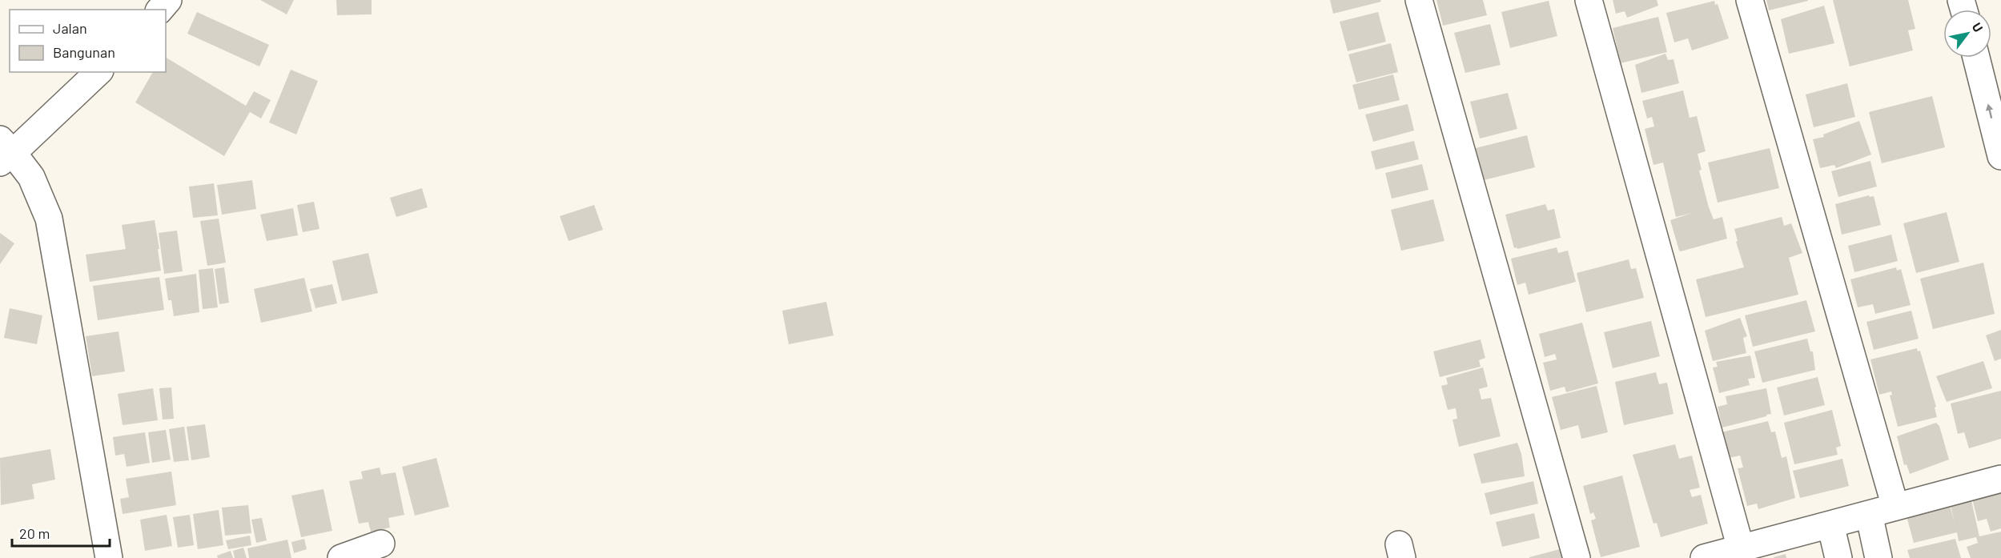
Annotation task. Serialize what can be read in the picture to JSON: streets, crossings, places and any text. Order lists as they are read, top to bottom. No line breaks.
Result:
{"legend":["Jalan","Bangunan"],"scale_bar":"20 m","north":"top right"}
